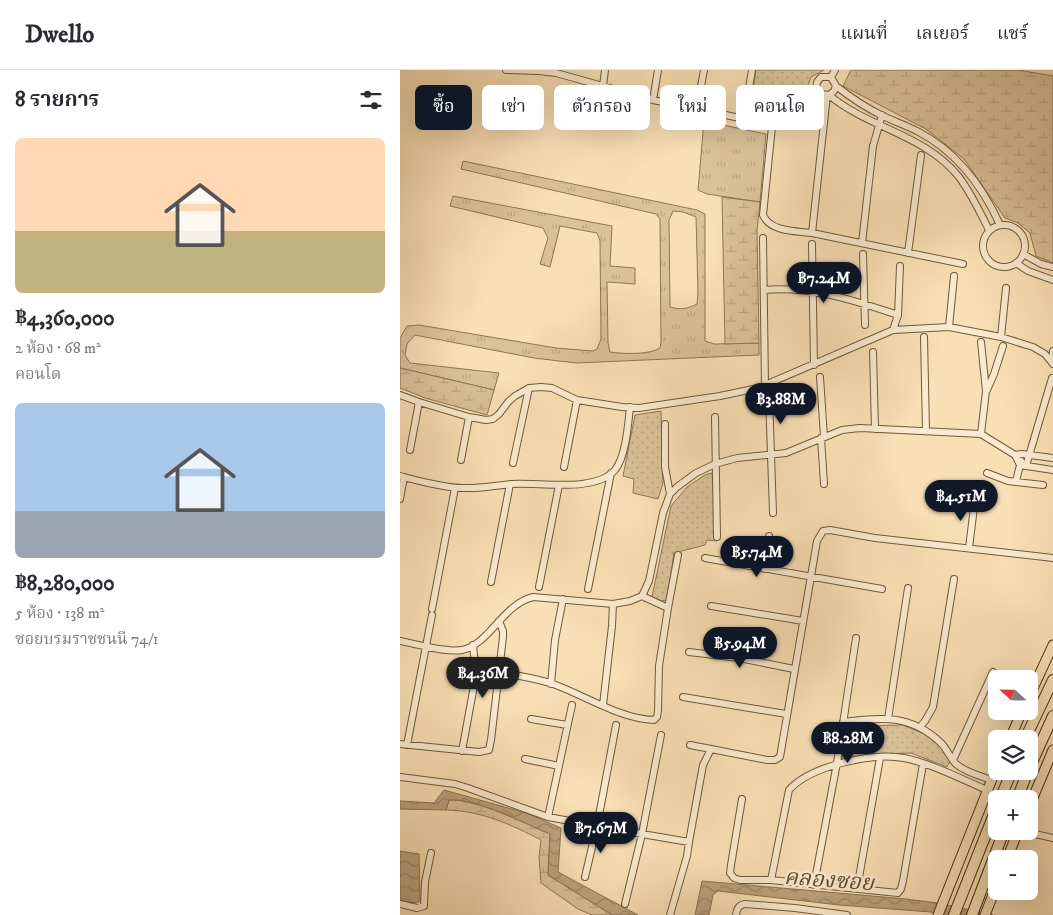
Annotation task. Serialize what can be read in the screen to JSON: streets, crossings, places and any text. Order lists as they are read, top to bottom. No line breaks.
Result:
{"water":["คลองซอย"],"north":"left","page":{"header":"Dwello","nav":["แผนที่","เลเยอร์","แชร์"],"heading":"8 รายการ","chip":["ซื้อ","เช่า","ตัวกรอง","ใหม่","คอนโด"],"list":[{"name":"฿4,360,000","note":"2 ห้อง · 68 m² · คอนโด"},{"name":"฿8,280,000","note":"5 ห้อง · 138 m² · ซอยบรมราชชนนี 74/1"}],"price":["฿7.24M","฿3.88M","฿4.51M","฿5.74M","฿5.94M","฿4.36M","฿8.28M","฿7.67M"],"map_buttons":["+","−"]}}
